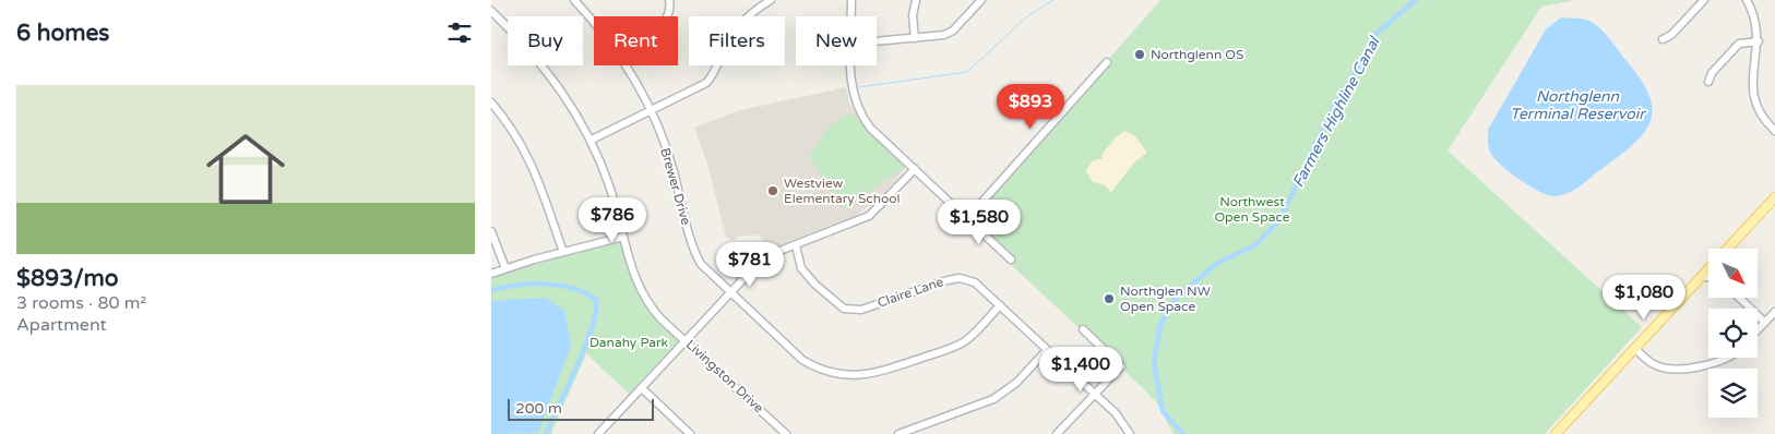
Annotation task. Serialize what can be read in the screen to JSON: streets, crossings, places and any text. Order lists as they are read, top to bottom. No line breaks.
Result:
{"streets":{"street":["Brewer Drive","Claire Lane","Livingston Drive"]},"crossings":[["Brewer Drive","Claire Lane"]],"water":["Northglenn Terminal Reservoir","Farmers Highline Canal"],"parks":["Northwest Open Space","Danahy Park"],"places":["Northglenn OS","Westview Elementary School","Northglen NW Open Space"],"scale_bar":"200 m","north":"bottom right","page":{"heading":"6 homes","chip":["Buy","Rent","Filters","New"],"list":[{"name":"$893/mo","note":"3 rooms · 80 m² · Apartment"}],"price":["$893","$786","$1,580","$781","$1,080","$1,400"],"scale":"200 m"}}
